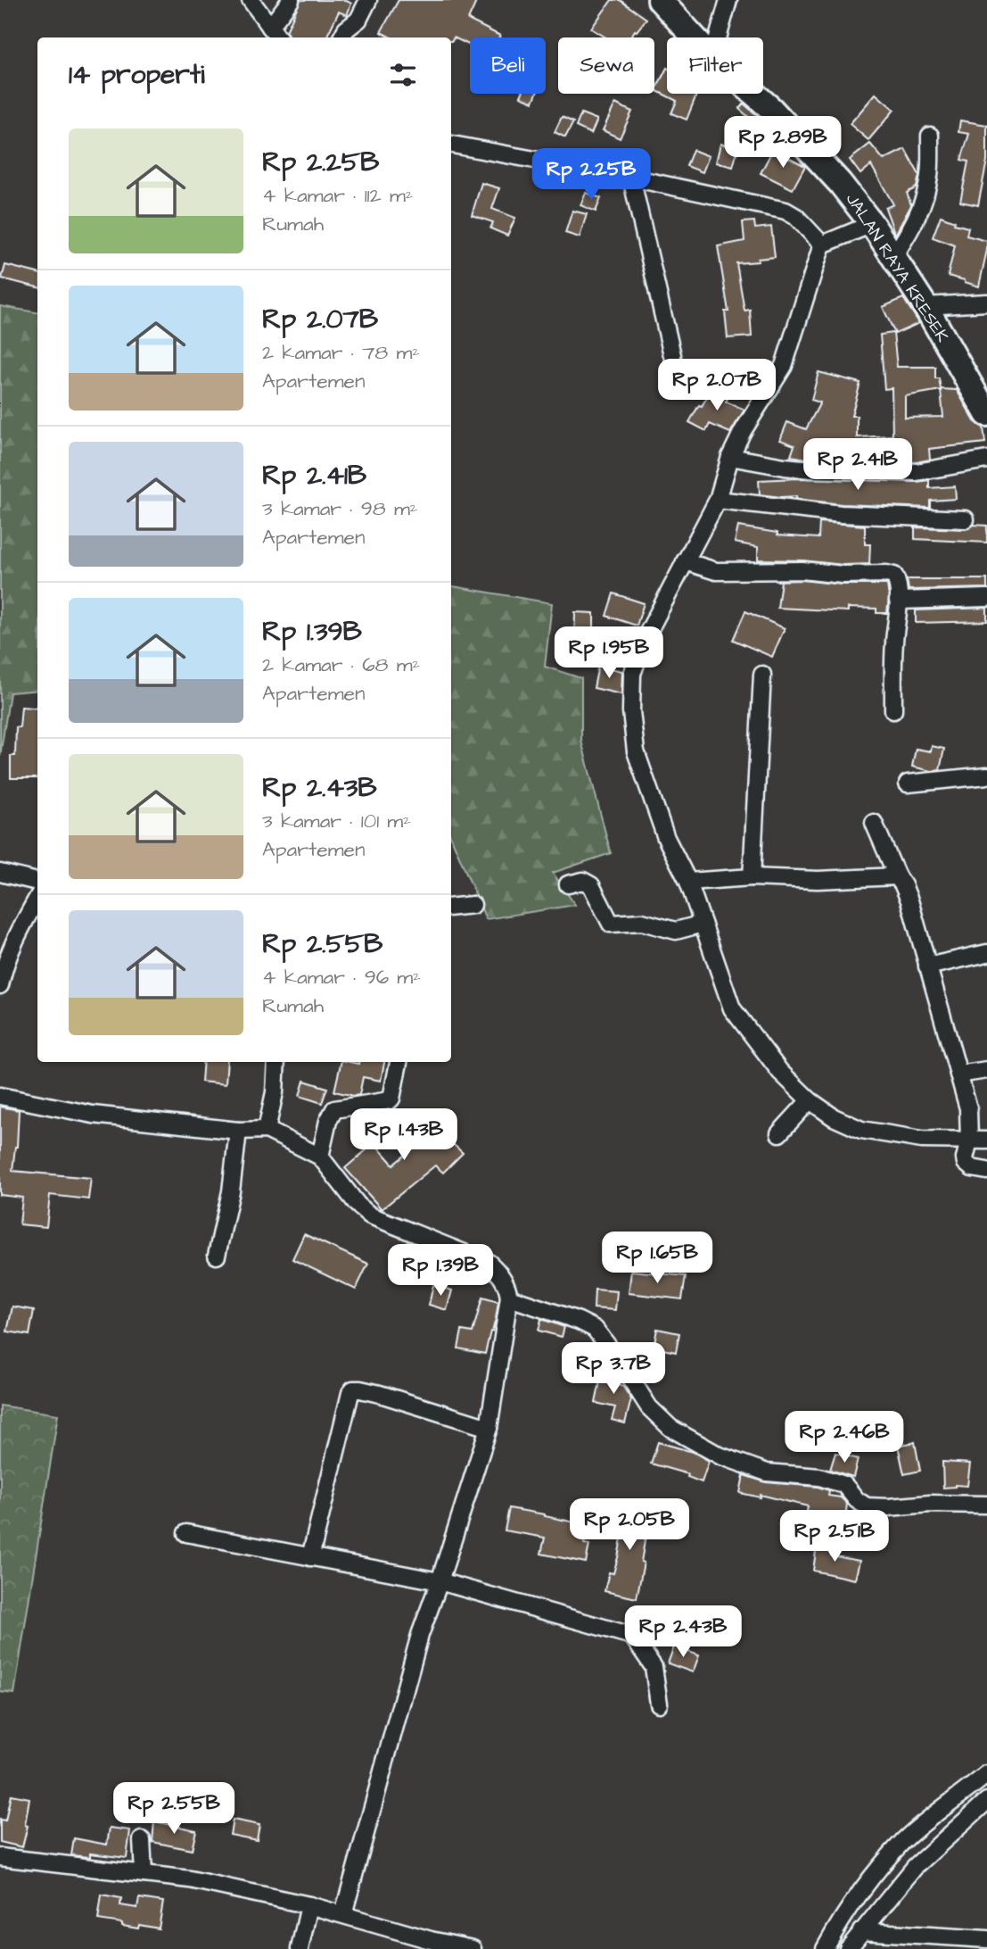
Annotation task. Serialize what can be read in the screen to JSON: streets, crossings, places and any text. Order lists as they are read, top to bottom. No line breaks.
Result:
{"streets":{"main road":["JALAN RAYA KRESEK"]},"page":{"chip":["Beli","Sewa","Filter"],"heading":"14 properti","list":[{"name":"Rp 2.25B","note":"4 kamar · 112 m² · Rumah"},{"name":"Rp 2.07B","note":"2 kamar · 78 m² · Apartemen"},{"name":"Rp 2.41B","note":"3 kamar · 98 m² · Apartemen"},{"name":"Rp 1.39B","note":"2 kamar · 68 m² · Apartemen"},{"name":"Rp 2.43B","note":"3 kamar · 101 m² · Apartemen"},{"name":"Rp 2.55B","note":"4 kamar · 96 m² · Rumah"}],"price":["Rp 2.89B","Rp 2.25B","Rp 2.07B","Rp 2.41B","Rp 1.95B","Rp 1.43B","Rp 1.65B","Rp 1.39B","Rp 3.7B","Rp 2.46B","Rp 2.05B","Rp 2.51B","Rp 2.43B","Rp 2.55B"]}}
